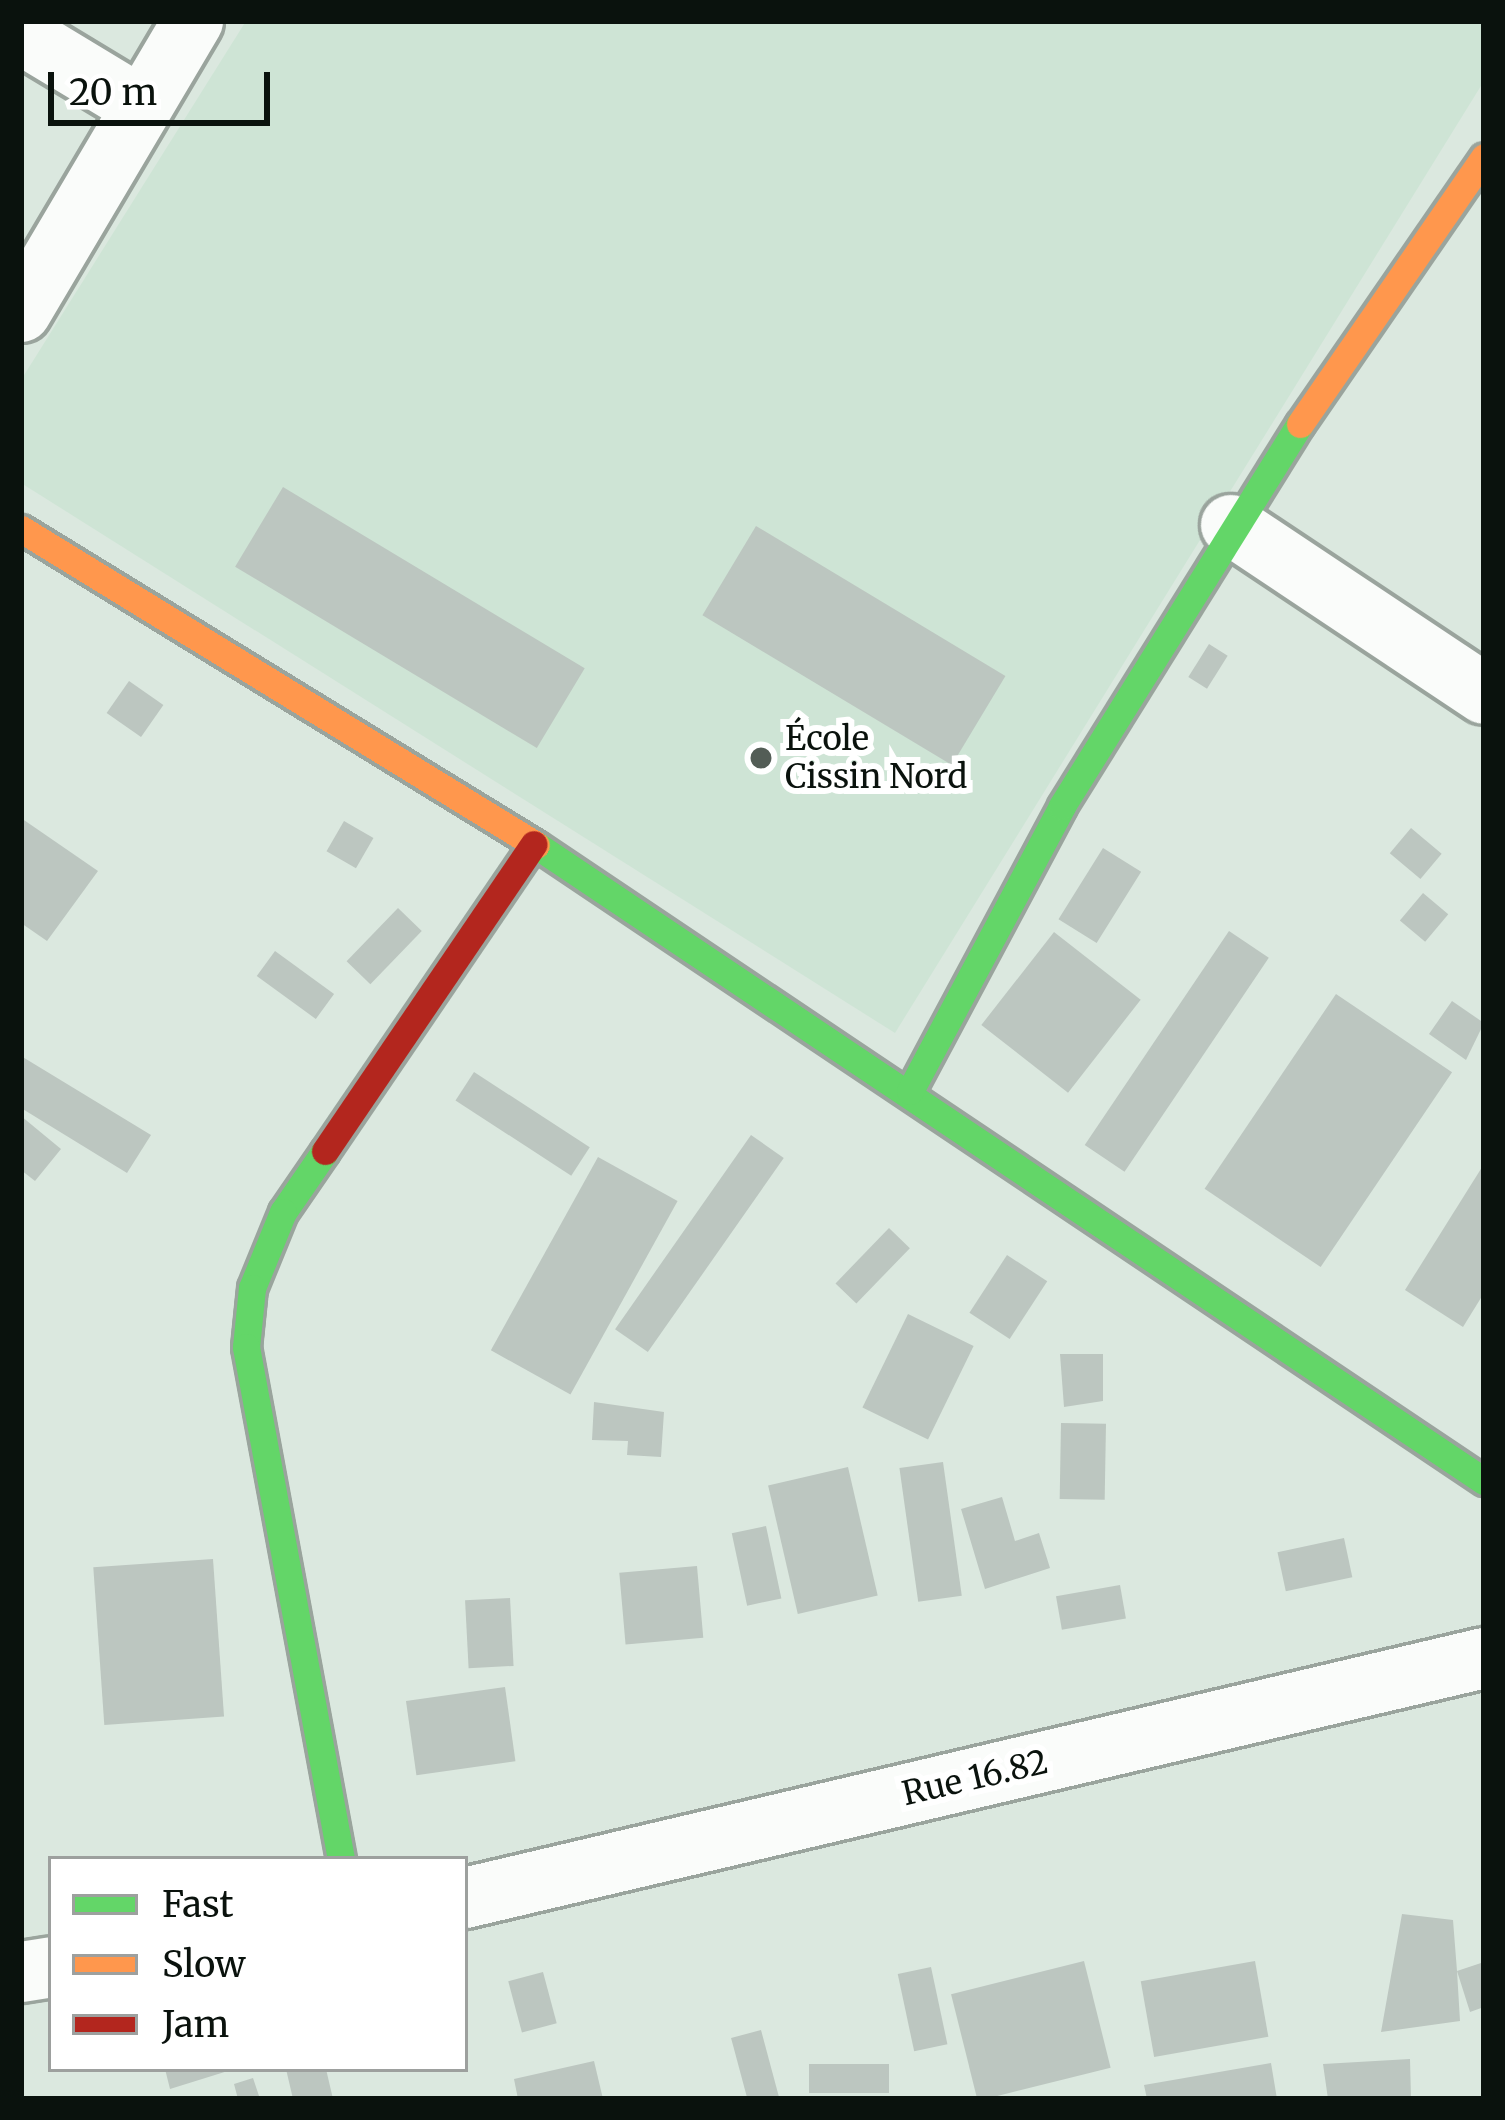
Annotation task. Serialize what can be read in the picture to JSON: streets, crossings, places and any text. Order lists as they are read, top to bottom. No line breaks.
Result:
{"streets":{"street":["Rue 16.82"]},"places":["École Cissin Nord"],"legend":["Fast","Slow","Jam"],"scale_bar":"20 m"}
